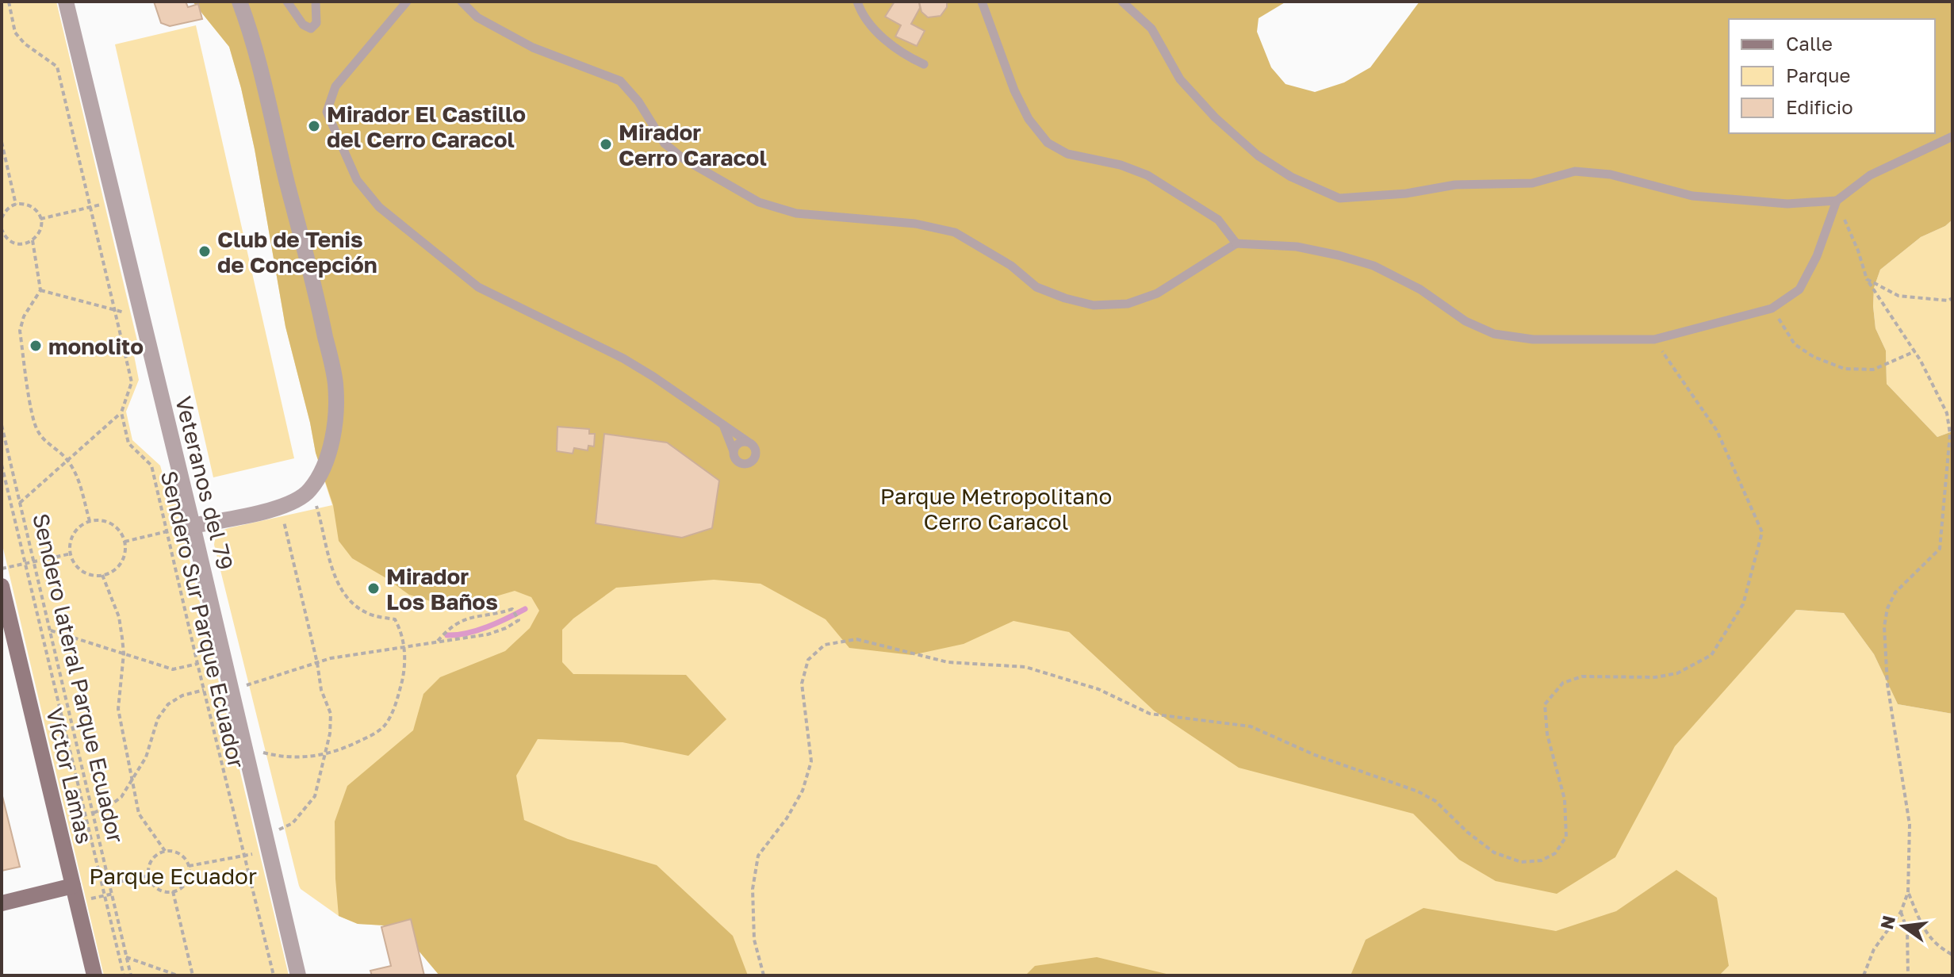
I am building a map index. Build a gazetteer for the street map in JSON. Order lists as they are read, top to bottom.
{
  "streets": {
    "main road": ["Víctor Lamas"],
    "street": ["Veteranos del 79"],
    "path": ["Sendero Sur Parque Ecuador", "Sendero lateral Parque Ecuador"]
  },
  "parks": ["Parque Metropolitano Cerro Caracol", "Parque Ecuador"],
  "places": [
    "Mirador El Castillo del Cerro Caracol",
    "Mirador Cerro Caracol",
    "Club de Tenis de Concepción",
    "monolito",
    "Mirador Los Baños"
  ],
  "legend": ["Calle", "Parque", "Edificio"],
  "north": "left"
}
